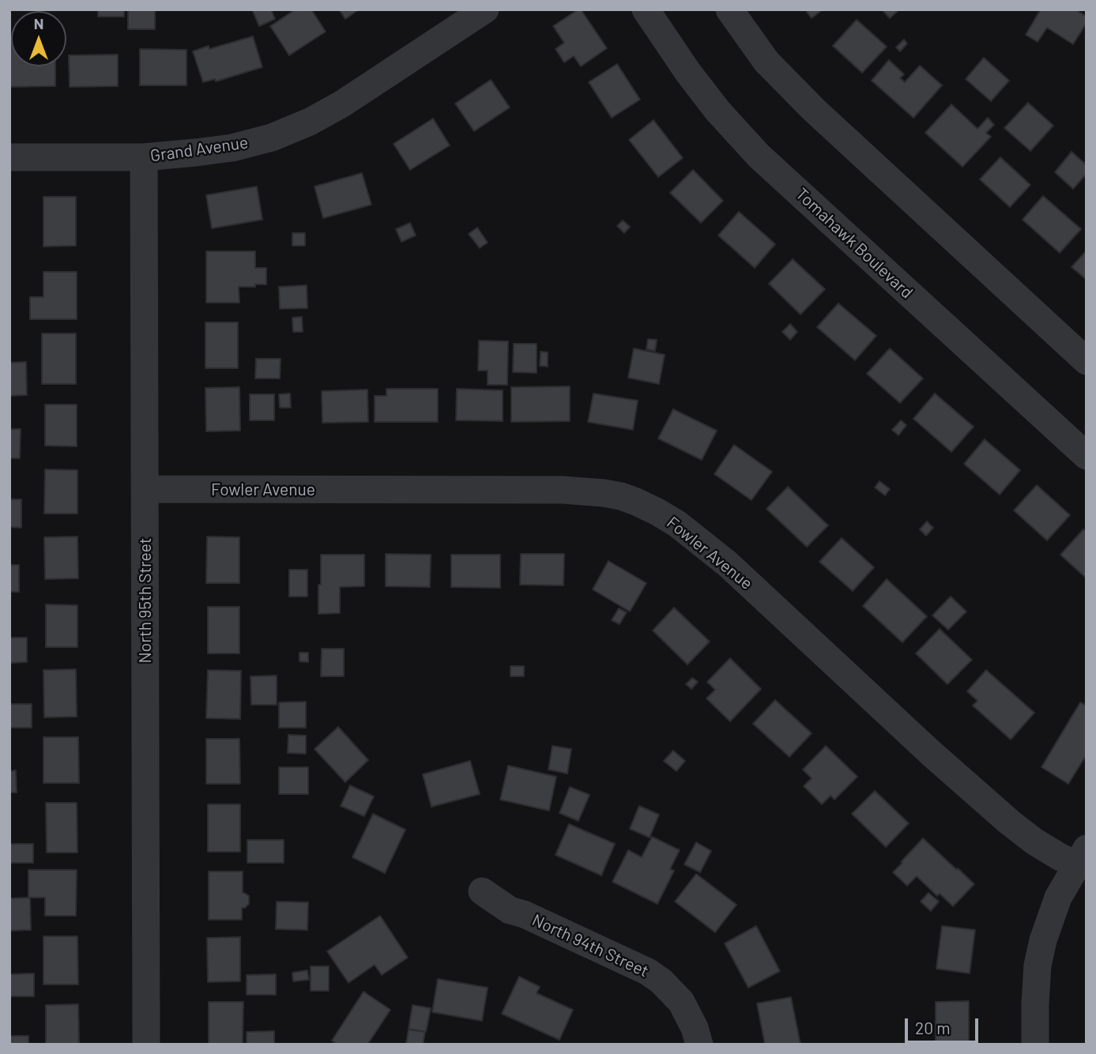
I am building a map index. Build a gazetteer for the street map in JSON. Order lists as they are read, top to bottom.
{
  "streets": {
    "street": [
      "Grand Avenue",
      "Tomahawk Boulevard",
      "Fowler Avenue",
      "North 95th Street",
      "North 94th Street"
    ]
  },
  "crossings": [
    ["Grand Avenue", "North 95th Street"],
    ["Fowler Avenue", "North 95th Street"]
  ],
  "scale_bar": "20 m",
  "north": "top"
}
